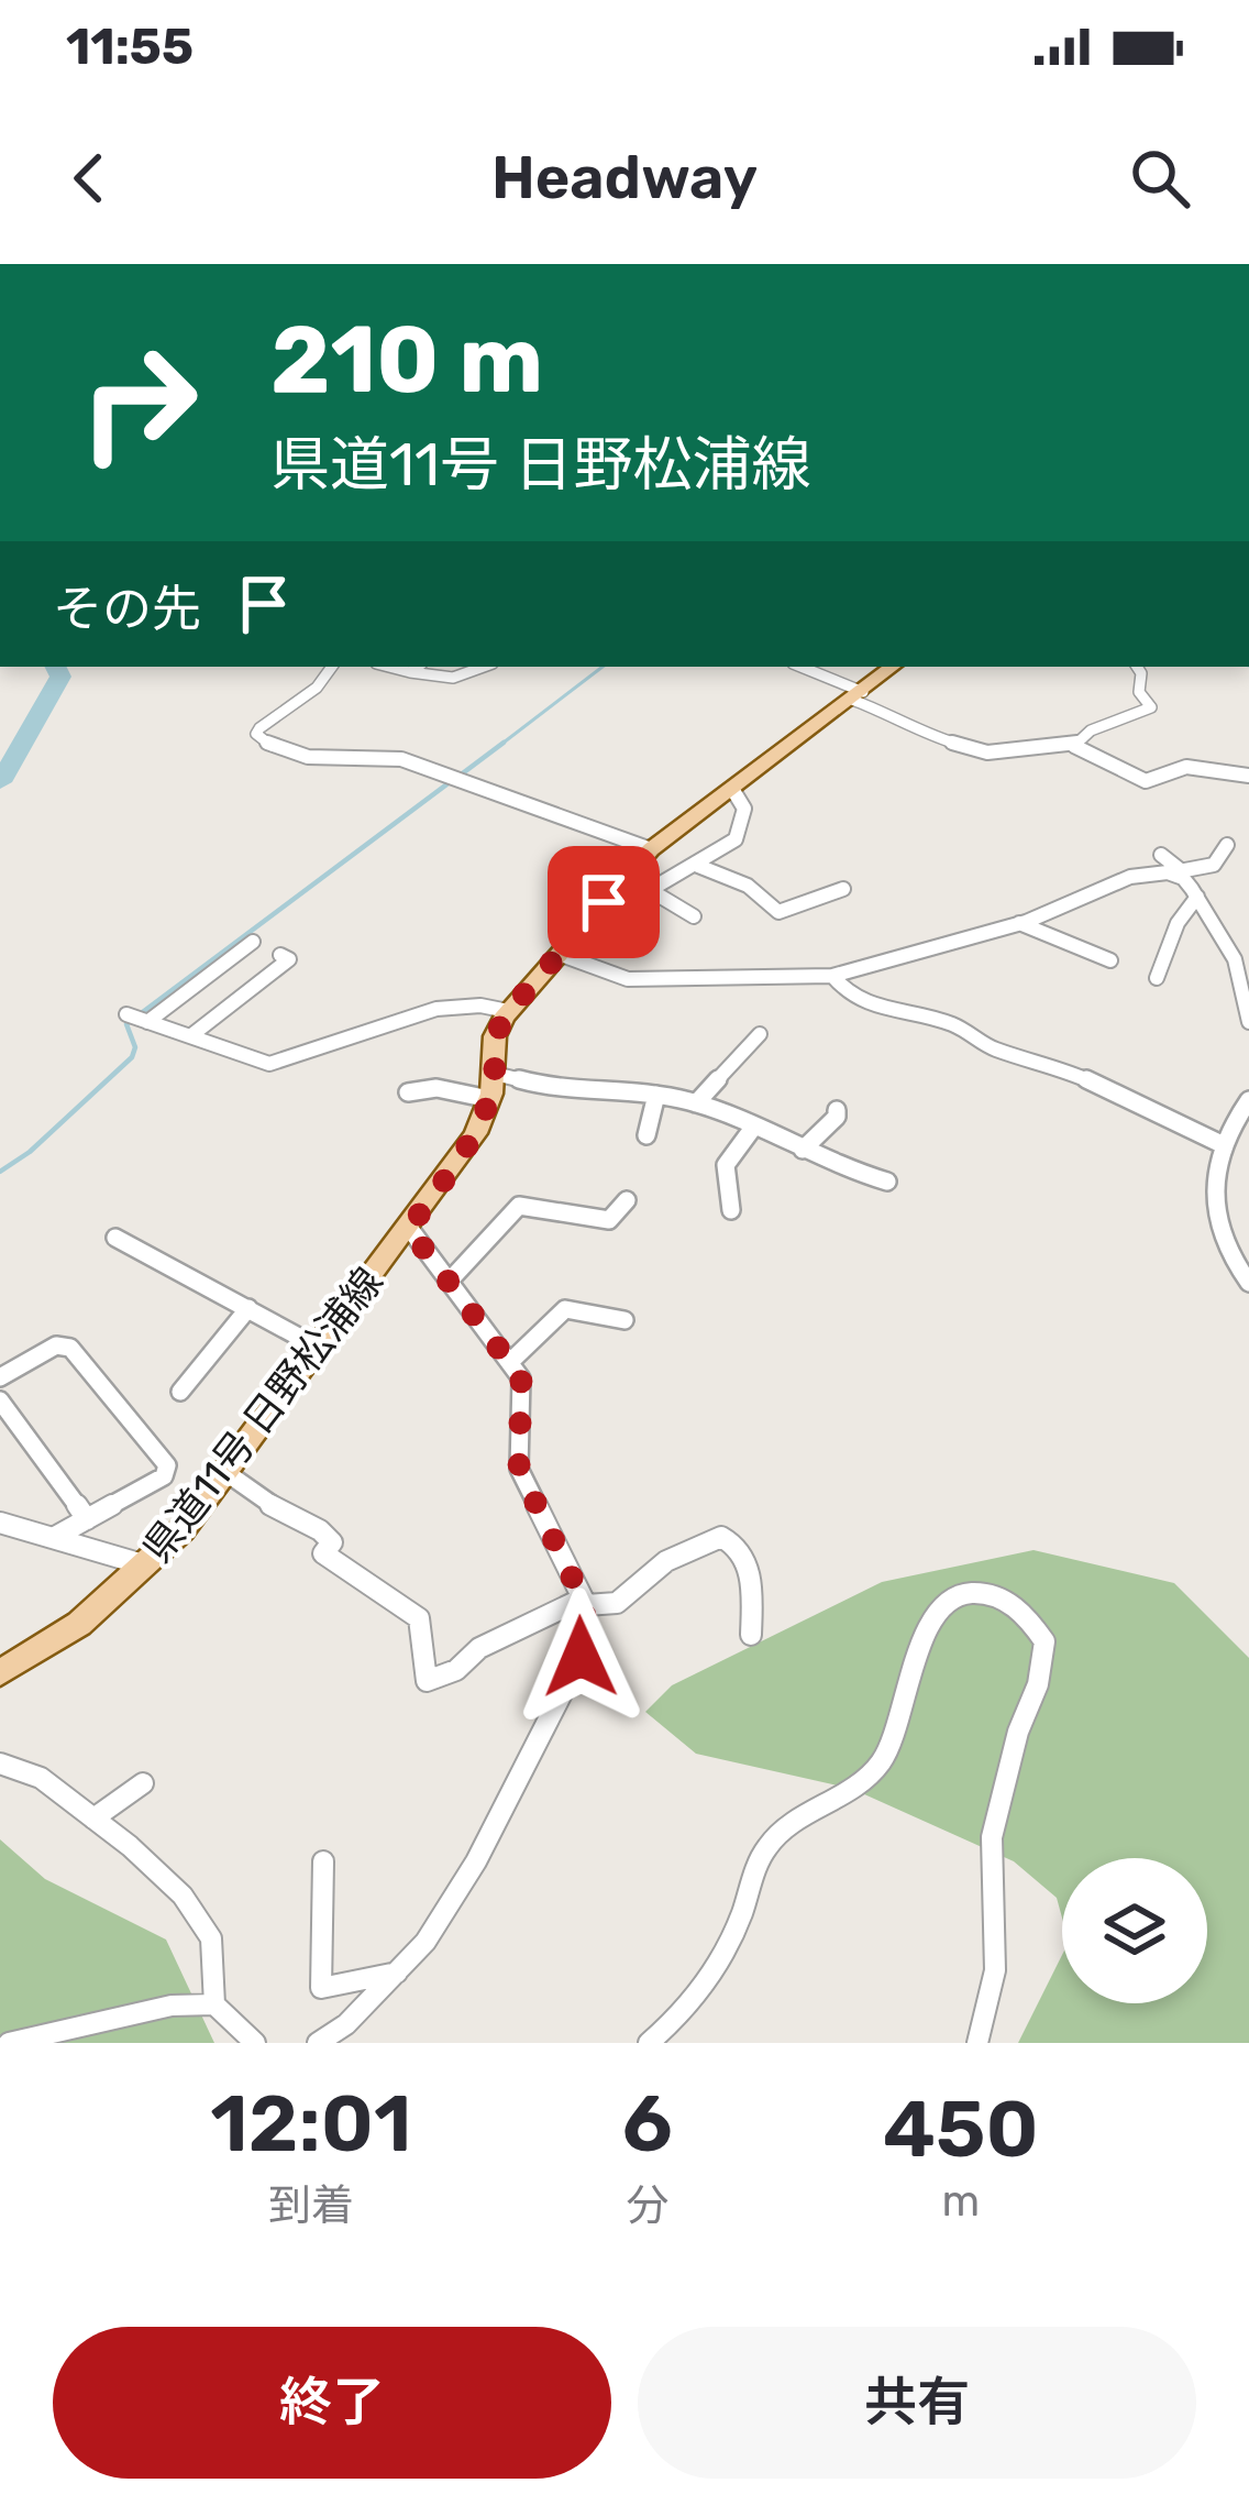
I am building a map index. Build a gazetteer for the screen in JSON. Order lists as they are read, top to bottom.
{
  "streets": {
    "main road": ["県道11号 日野松浦線"]
  },
  "page": {
    "status": "11:55",
    "header": "Headway",
    "turn": ["210 m", "県道11号 日野松浦線"],
    "then": "その先",
    "eta": [
      "12:01",
      "到着",
      "6",
      "分",
      "450",
      "m"
    ],
    "buttons": ["終了", "共有"]
  }
}
